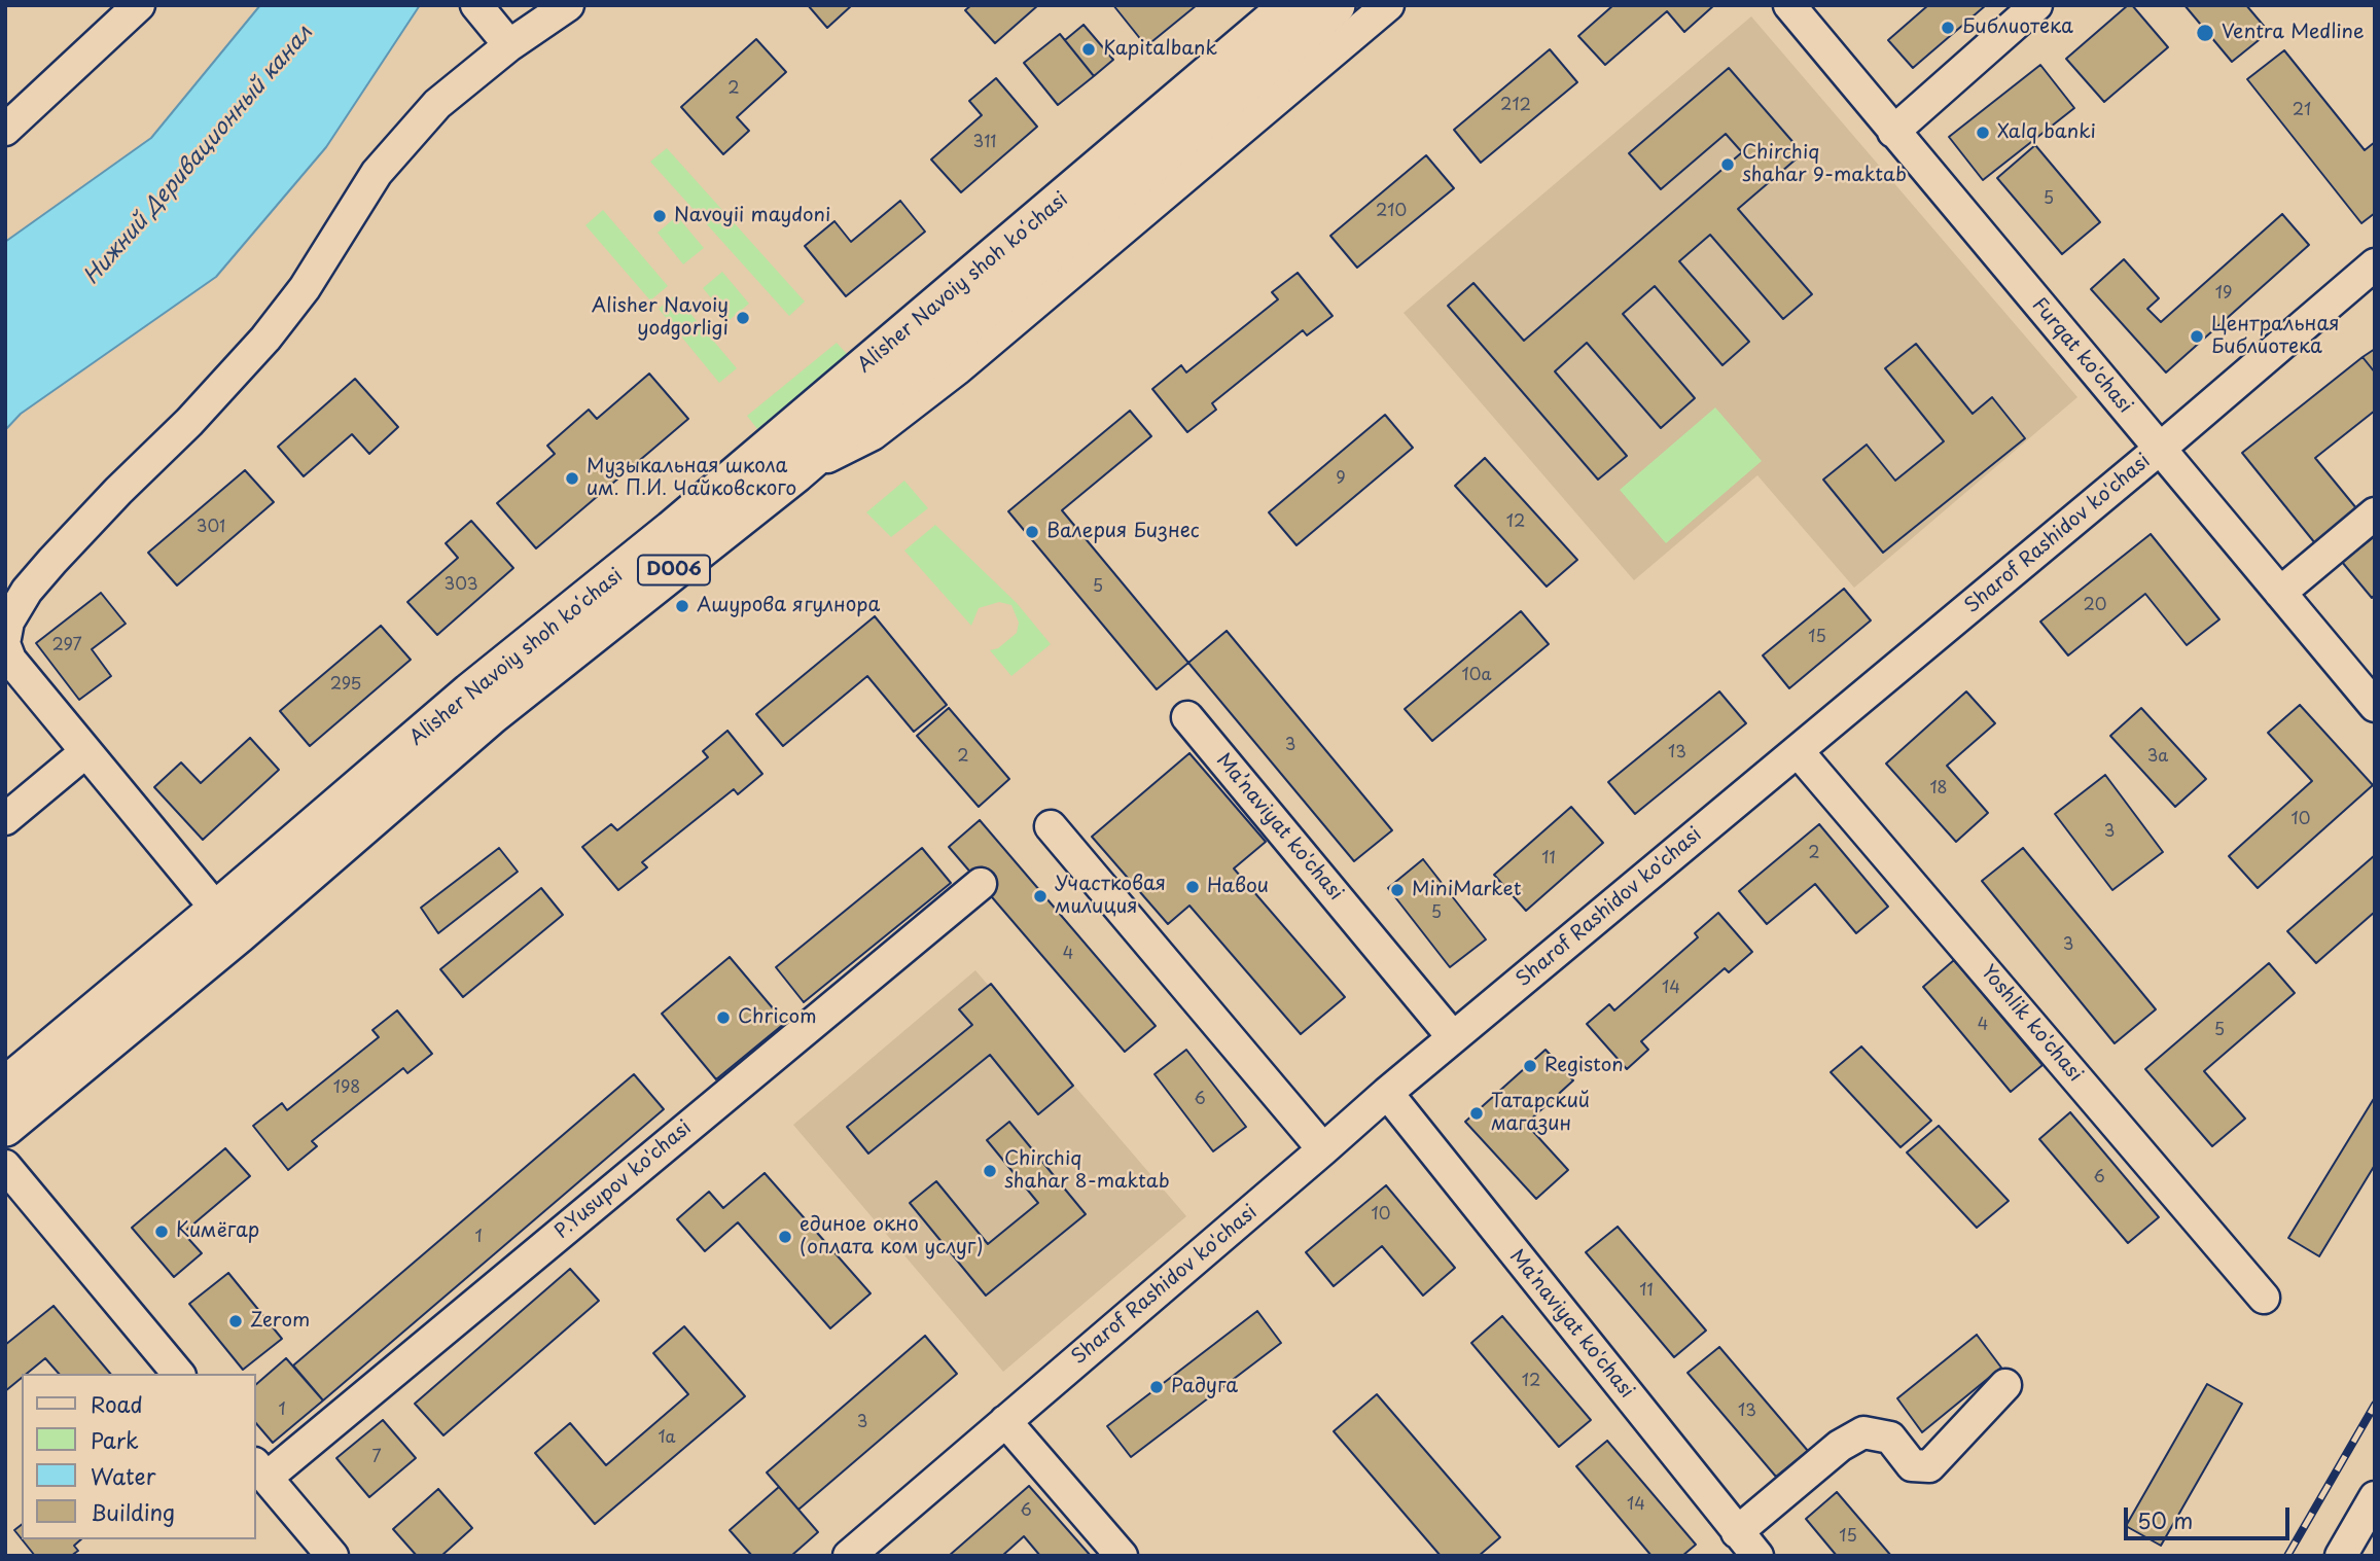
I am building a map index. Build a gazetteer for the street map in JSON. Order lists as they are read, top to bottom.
{
  "streets": {
    "main road": ["Alisher Navoiy shoh koʻchasi", "D006"],
    "street": [
      "Furqat ko'chasi",
      "Sharof Rashidov ko'chasi",
      "Ma’naviyat ko'chasi",
      "Yoshlik ko'chasi",
      "P.Yusupov ko'chasi"
    ]
  },
  "crossings": [
    ["Furqat ko'chasi", "Sharof Rashidov ko'chasi"],
    ["Sharof Rashidov ko'chasi", "Ma’naviyat ko'chasi"],
    ["Sharof Rashidov ko'chasi", "Yoshlik ko'chasi"]
  ],
  "water": ["Нижний Деривационный канал"],
  "places": [
    "Библиотека",
    "Ventra Medline",
    "Kapitalbank",
    "Xalq banki",
    "Chirchiq shahar 9-maktab",
    "Navoyii maydoni",
    "Alisher Navoiy yodgorligi",
    "Центральная Библиотека",
    "Музыкальная школа им. П.И. Чайковского",
    "Валерия Бизнес",
    "Ашурова ягулнора",
    "Навои",
    "MiniMarket",
    "Участковая милиция",
    "Chricom",
    "Registon",
    "Татарский магазин",
    "Chirchiq shahar 8-maktab",
    "Кимёгар",
    "единое окно (оплата ком услуг)",
    "Zerom",
    "Радуга"
  ],
  "house_numbers": [
    "2",
    "212",
    "21",
    "311",
    "5",
    "210",
    "19",
    "9",
    "12",
    "301",
    "303",
    "5",
    "20",
    "15",
    "297",
    "10a",
    "295",
    "3",
    "13",
    "2",
    "3a",
    "18",
    "10",
    "3",
    "2",
    "11",
    "5",
    "3",
    "4",
    "14",
    "4",
    "5",
    "198",
    "6",
    "6",
    "10",
    "1",
    "11",
    "12",
    "1",
    "13",
    "3",
    "1a",
    "7",
    "14",
    "6",
    "15"
  ],
  "legend": [
    "Road",
    "Park",
    "Water",
    "Building"
  ],
  "scale_bar": "50 m"
}
